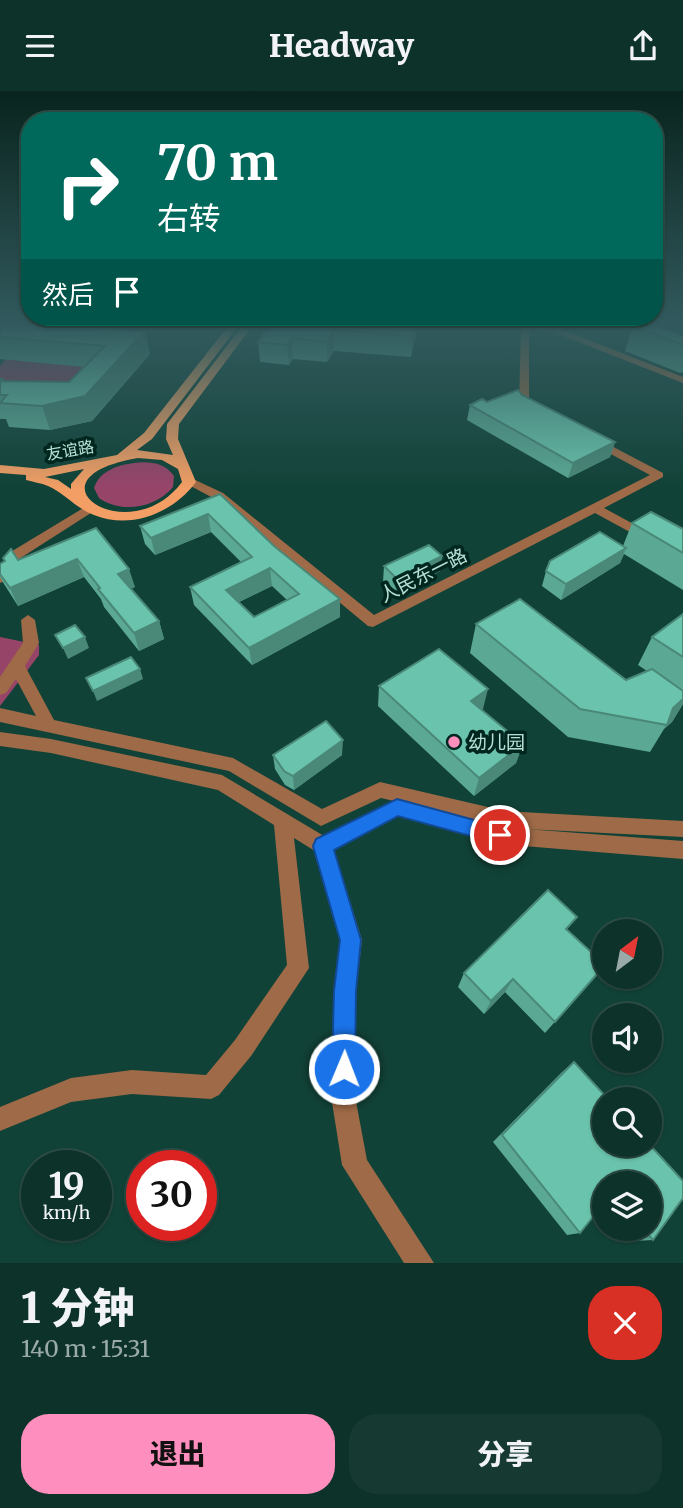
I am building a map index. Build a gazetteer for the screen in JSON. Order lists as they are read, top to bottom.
{
  "streets": {
    "main road": ["友谊路"],
    "street": ["人民东一路"]
  },
  "places": ["幼儿园"],
  "north": "top right",
  "page": {
    "header": "Headway",
    "turn": ["70 m", "右转"],
    "then": "然后",
    "speed": "19 km/h",
    "limit": "30",
    "heading": ["1 分钟", "140 m · 15:31"],
    "buttons": ["退出", "分享"]
  }
}
